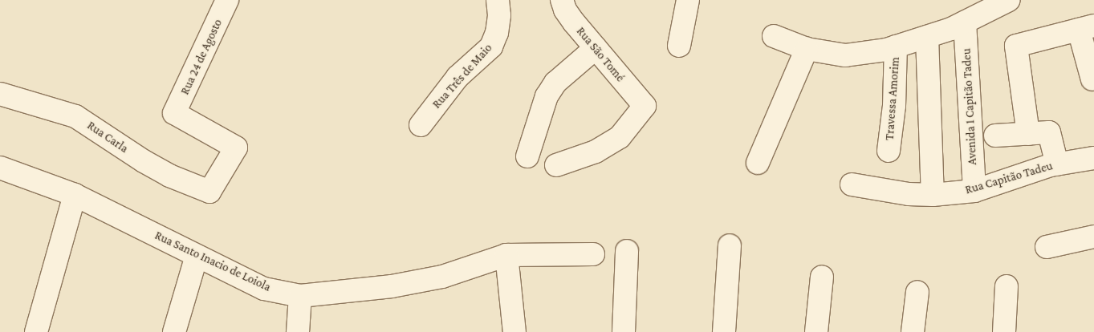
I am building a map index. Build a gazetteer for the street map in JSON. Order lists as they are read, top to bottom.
{
  "streets": {
    "street": [
      "Rua São Tomé",
      "Rua 24 de Agosto",
      "Rua Três de Maio",
      "Travessa Amorim",
      "Avenida 1 Capitão Tadeu",
      "Rua Carla",
      "Rua Capitão Tadeu",
      "Rua Santo Inacio de Loiola"
    ]
  },
  "crossings": [
    ["Rua 24 de Agosto", "Rua Carla"],
    ["Avenida 1 Capitão Tadeu", "Rua Capitão Tadeu"]
  ]
}
